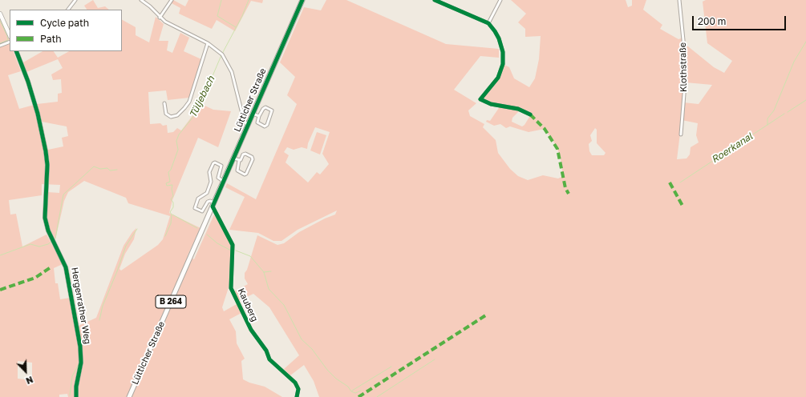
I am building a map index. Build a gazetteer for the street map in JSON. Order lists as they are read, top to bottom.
{
  "streets": {
    "main road": ["Lütticher Straße", "B 264"],
    "street": ["Klothstraße", "Kauberg", "Hergenrather Weg"]
  },
  "crossings": [
    ["Lütticher Straße", "Kauberg"]
  ],
  "water": ["Tüljebach", "Roerkanal"],
  "legend": ["Cycle path", "Path"],
  "scale_bar": "200 m",
  "north": "bottom right"
}
